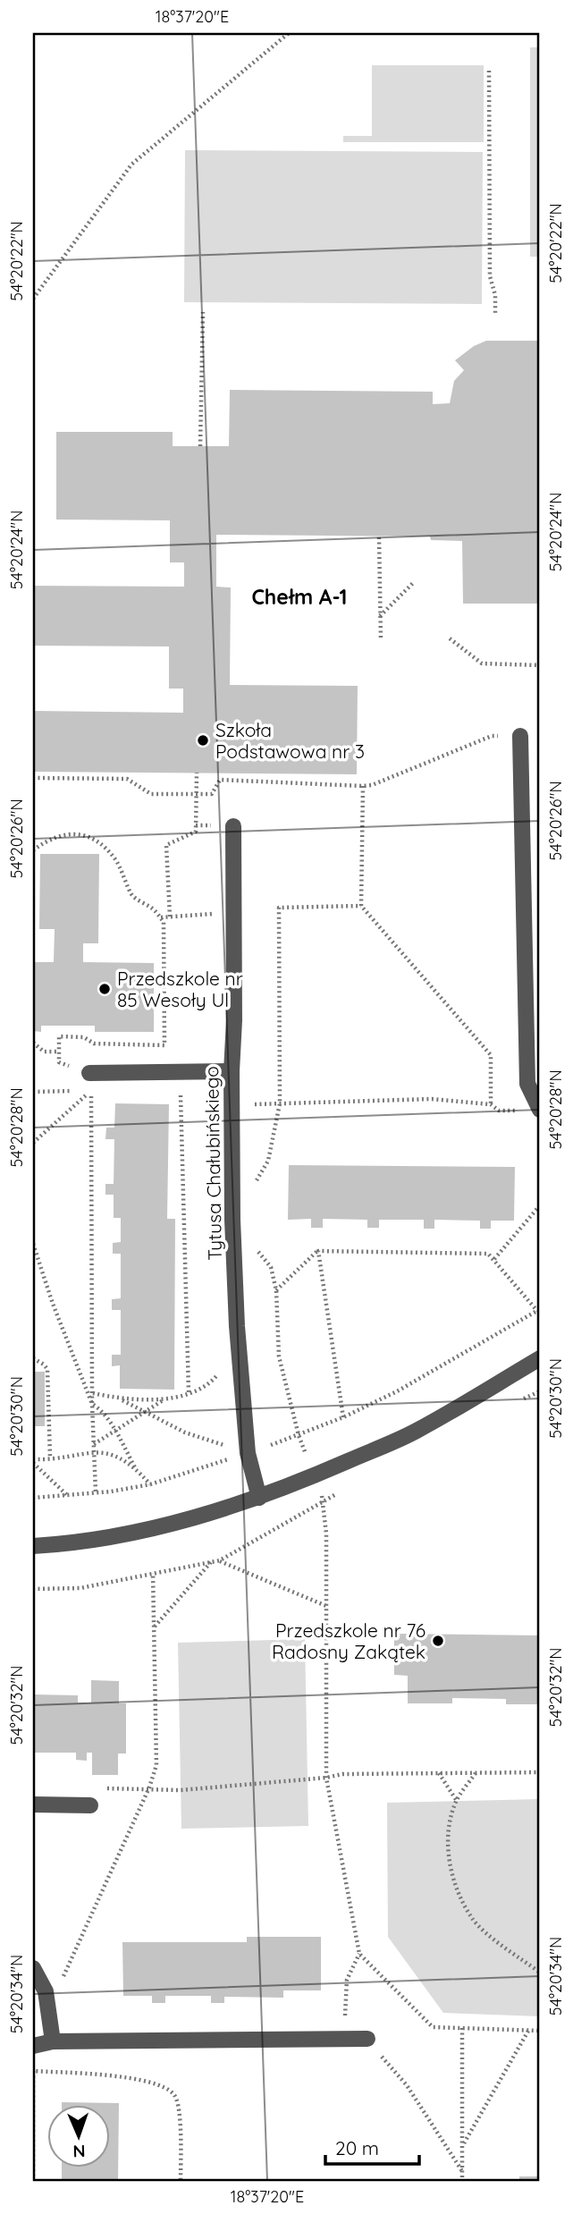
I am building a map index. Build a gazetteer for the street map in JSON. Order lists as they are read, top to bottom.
{
  "streets": {
    "street": ["Tytusa Chałubińskiego"]
  },
  "districts": ["Chełm A-1"],
  "places": ["Szkoła Podstawowa nr 3", "Przedszkole nr 85 Wesoły Ul", "Przedszkole nr 76 Radosny Zakątek"],
  "scale_bar": "20 m",
  "north": "bottom",
  "coordinates": [
    "18°37'20\"E",
    "54°20'22\"N",
    "54°20'24\"N",
    "54°20'26\"N",
    "54°20'28\"N",
    "54°20'30\"N",
    "54°20'32\"N",
    "54°20'34\"N"
  ]
}
